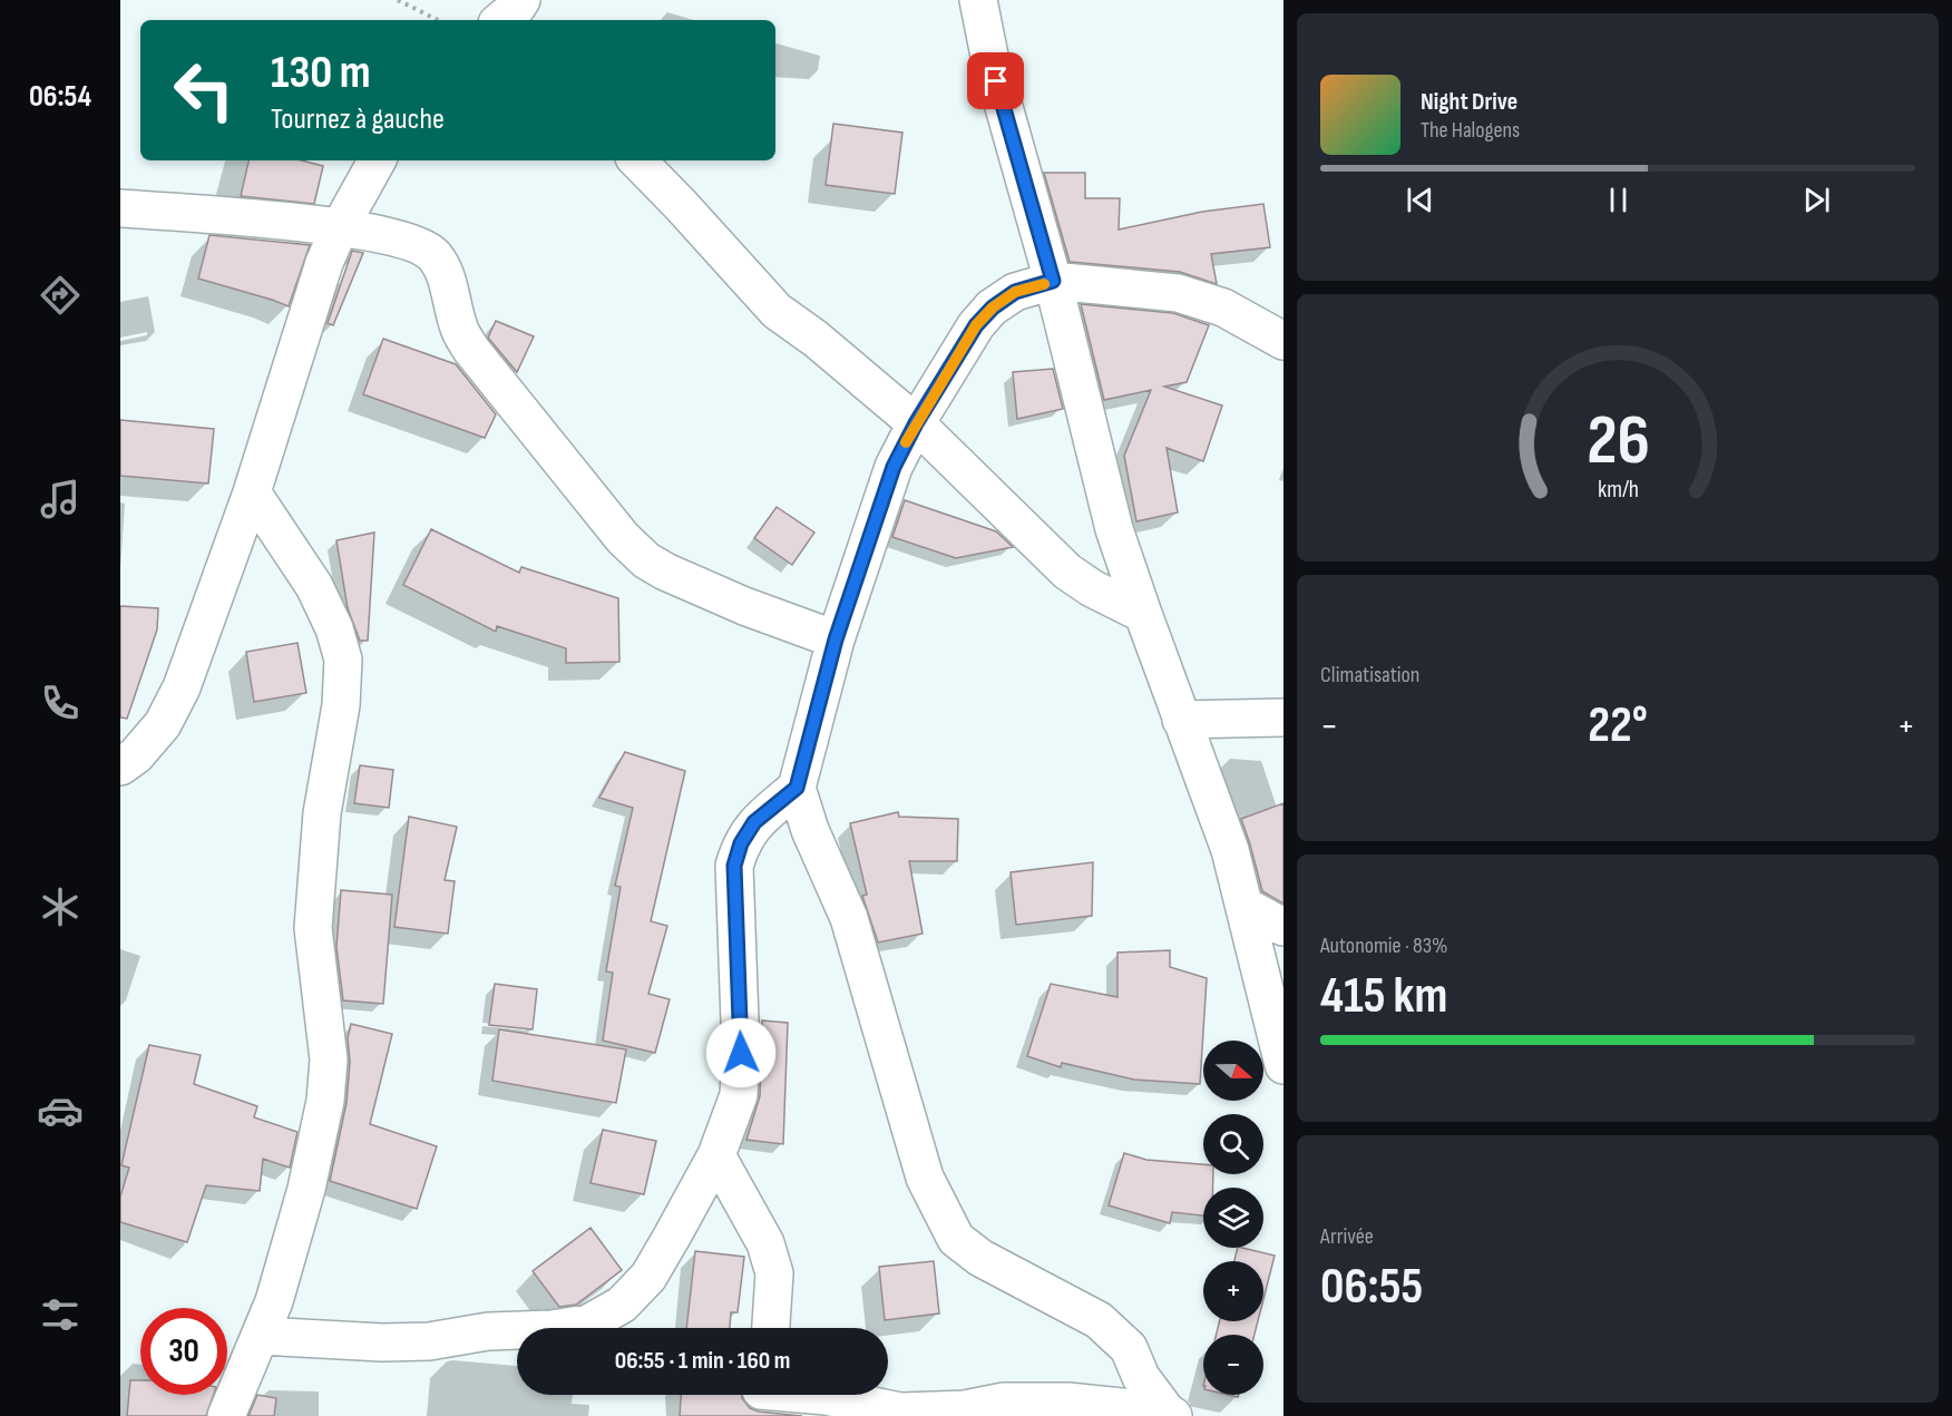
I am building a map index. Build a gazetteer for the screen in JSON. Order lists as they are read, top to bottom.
{
  "north": "right",
  "page": {
    "tabs": "06:54",
    "turn": ["130 m", "Tournez à gauche"],
    "song": ["Night Drive", "The Halogens"],
    "tile": [
      "Climatisation",
      ["Autonomie · 83%", "415 km"],
      ["Arrivée", "06:55"]
    ],
    "heat": ["−", "22°", "+"],
    "map_buttons": ["+", "−"],
    "limit": "30",
    "trip": "06:55 · 1 min · 160 m",
    "gauge": ["26", "km/h"]
  }
}
